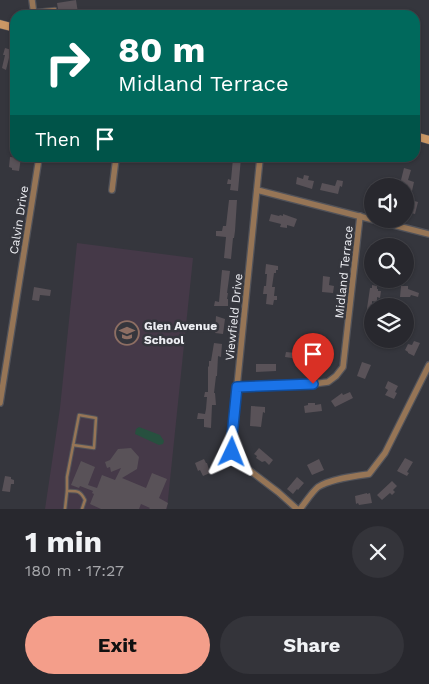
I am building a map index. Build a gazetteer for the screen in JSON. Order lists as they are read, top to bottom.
{
  "streets": {
    "street": ["Calvin Drive", "Midland Terrace", "Viewfield Drive"]
  },
  "crossings": [
    ["Midland Terrace", "Viewfield Drive"]
  ],
  "places": {
    "school or university": ["Glen Avenue School"]
  },
  "page": {
    "turn": ["80 m", "Midland Terrace"],
    "then": "Then",
    "heading": ["1 min", "180 m · 17:27"],
    "buttons": ["Exit", "Share"]
  }
}
